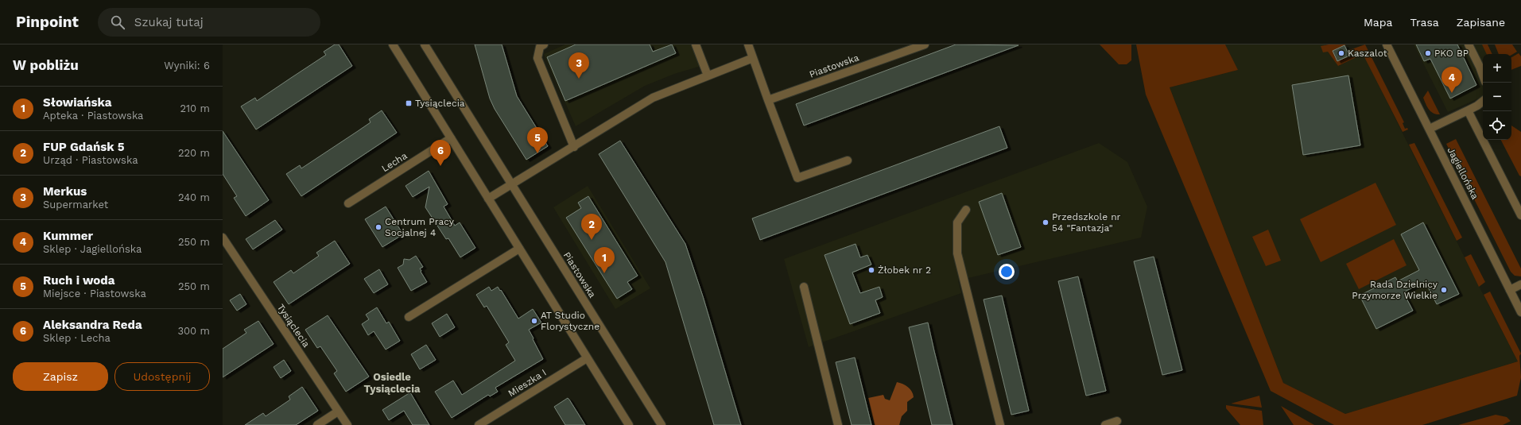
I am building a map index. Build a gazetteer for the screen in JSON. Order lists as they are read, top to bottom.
{
  "streets": {
    "street": [
      "Piastowska",
      "Lecha",
      "Jagiellońska",
      "Tysiąclecia",
      "Mieszka I"
    ]
  },
  "districts": ["Osiedle Tysiąclecia"],
  "places": {
    "other": [
      "Kaszalot",
      "PKO BP",
      "Przedszkole nr 54 \"Fantazja\"",
      "Centrum Pracy Socjalnej 4",
      "Żłobek nr 2",
      "Rada Dzielnicy Przymorze Wielkie",
      "AT Studio Florystyczne"
    ],
    "transit": ["Tysiąclecia"]
  },
  "page": {
    "header": "Pinpoint",
    "search": "Szukaj tutaj",
    "nav": ["Mapa", "Trasa", "Zapisane"],
    "heading": ["W pobliżu", "Wyniki: 6"],
    "pins": [
      "3",
      "4",
      "5",
      "6",
      "2",
      "1"
    ],
    "map_buttons": ["+", "−"],
    "list": [
      {
        "mark": "1",
        "name": "Słowiańska",
        "note": "Apteka · Piastowska",
        "value": "210 m"
      },
      {
        "mark": "2",
        "name": "FUP Gdańsk 5",
        "note": "Urząd · Piastowska",
        "value": "220 m"
      },
      {
        "mark": "3",
        "name": "Merkus",
        "note": "Supermarket",
        "value": "240 m"
      },
      {
        "mark": "4",
        "name": "Kummer",
        "note": "Sklep · Jagiellońska",
        "value": "250 m"
      },
      {
        "mark": "5",
        "name": "Ruch i woda",
        "note": "Miejsce · Piastowska",
        "value": "250 m"
      },
      {
        "mark": "6",
        "name": "Aleksandra Reda",
        "note": "Sklep · Lecha",
        "value": "300 m"
      }
    ],
    "buttons": ["Zapisz", "Udostępnij"]
  }
}
